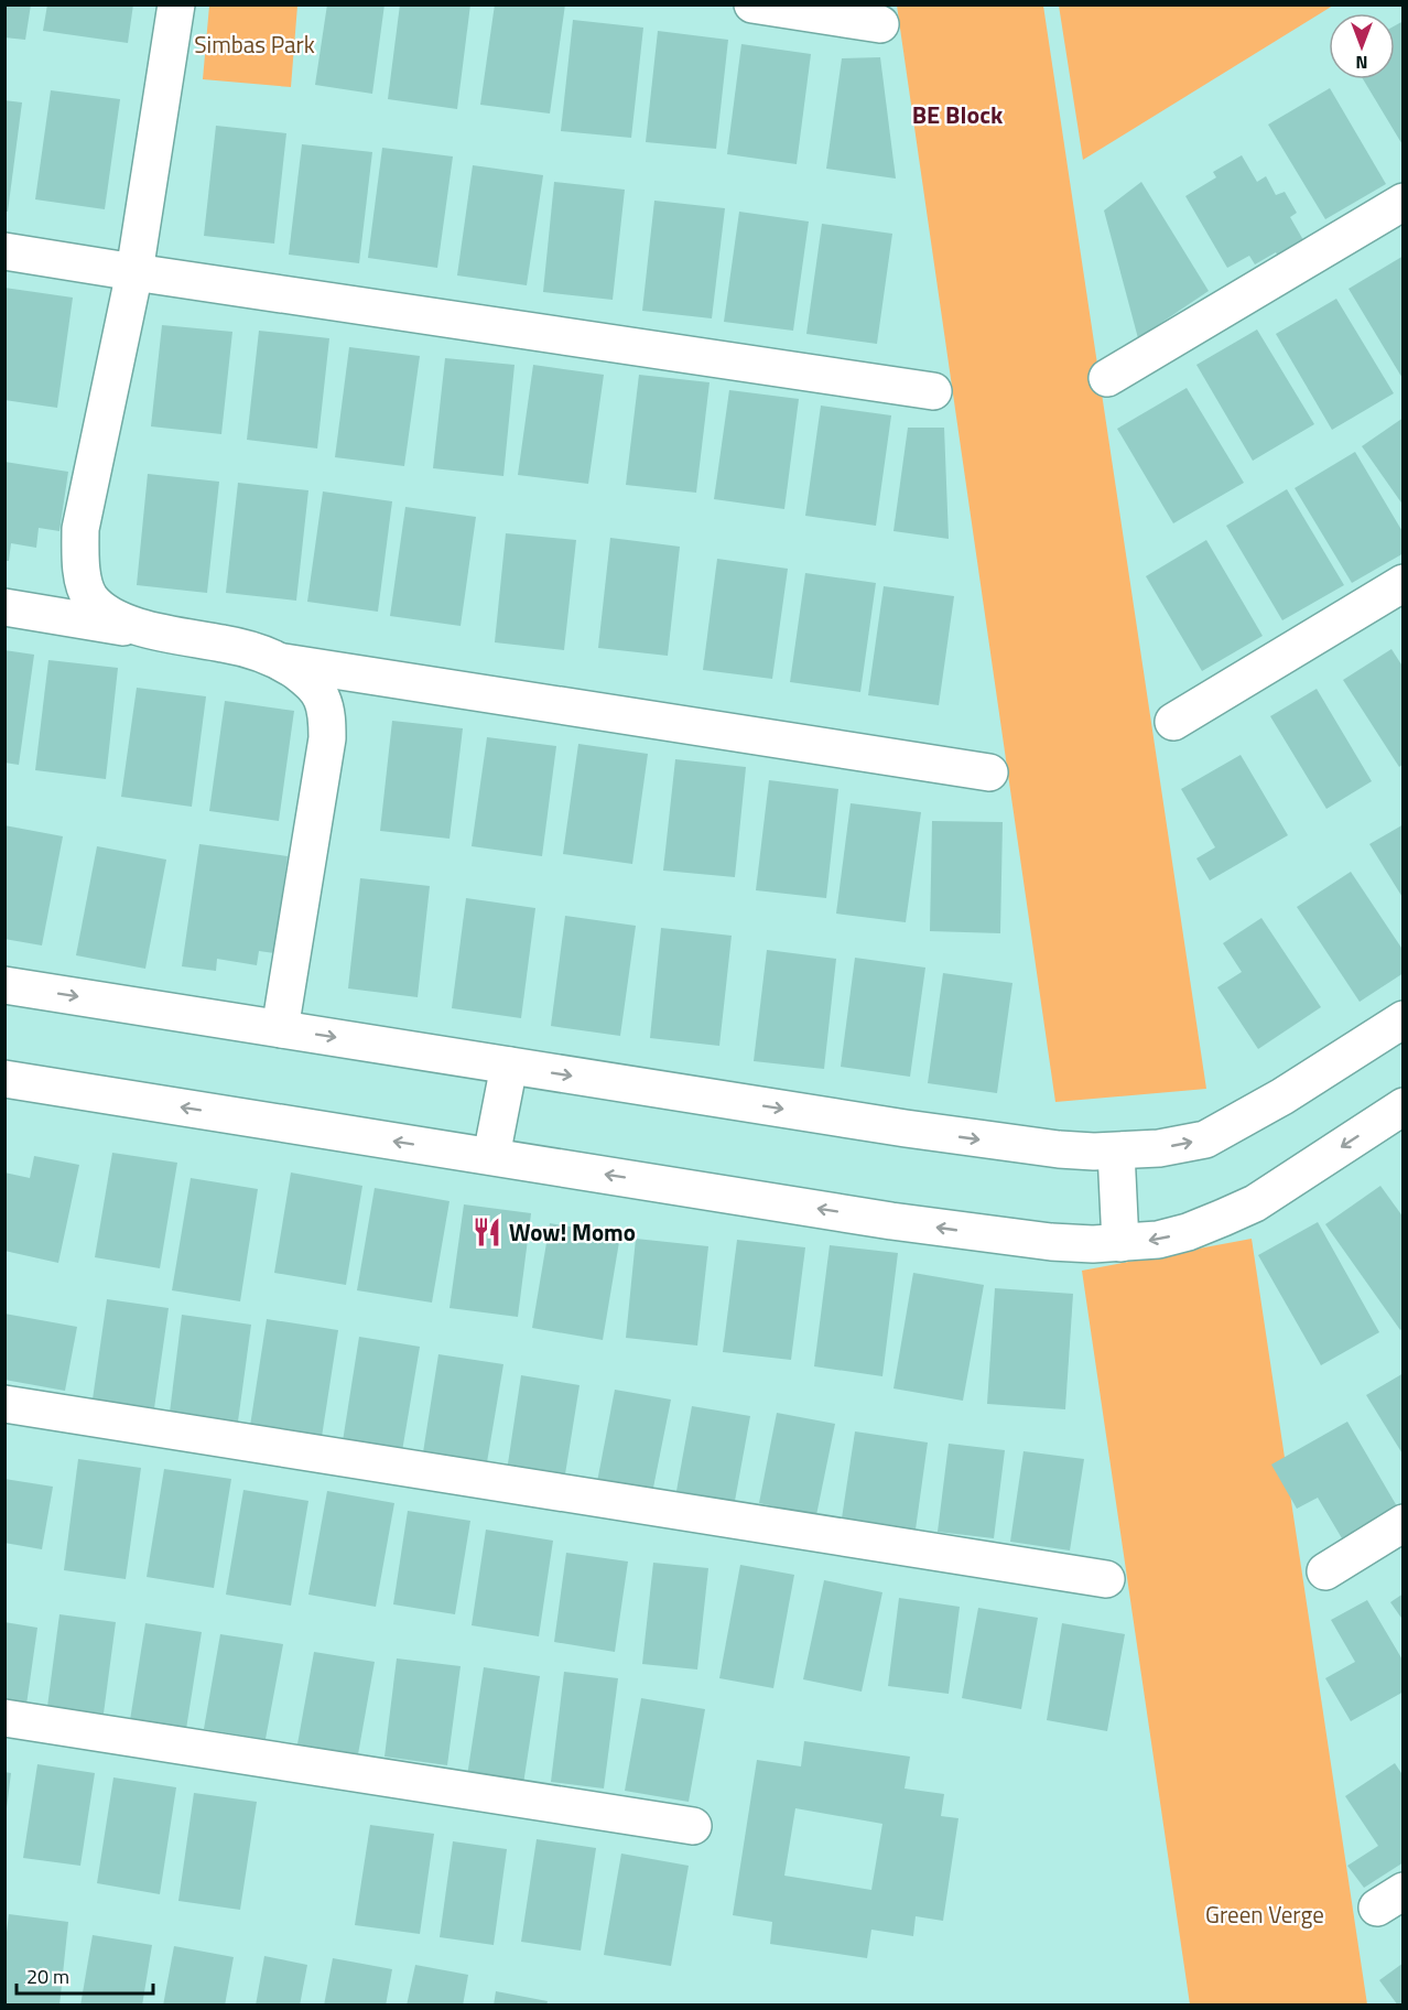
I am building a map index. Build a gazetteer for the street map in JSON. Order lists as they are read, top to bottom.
{
  "districts": ["BE Block"],
  "parks": ["Simbas Park", "Green Verge"],
  "places": {
    "restaurant": ["Wow! Momo"]
  },
  "scale_bar": "20 m",
  "north": "bottom"
}
